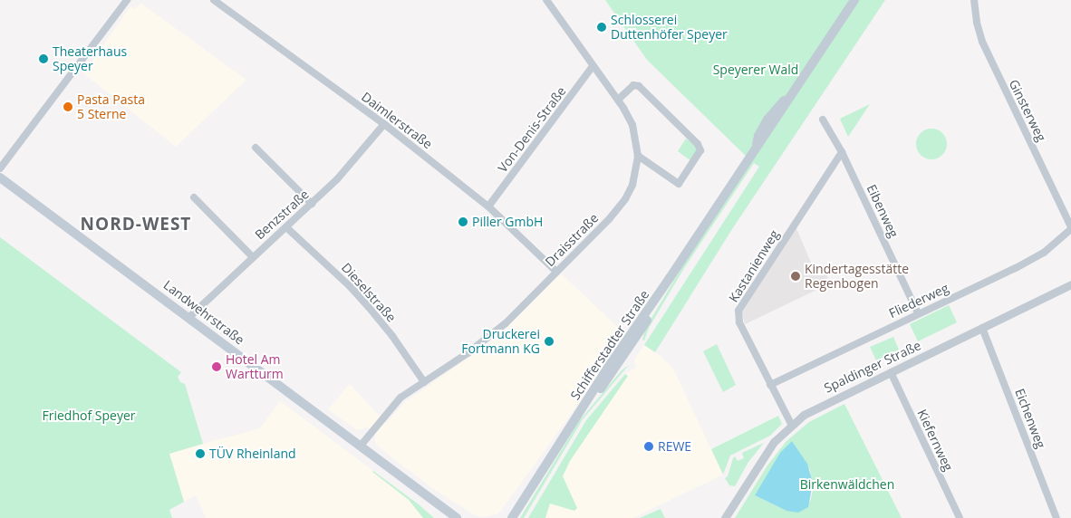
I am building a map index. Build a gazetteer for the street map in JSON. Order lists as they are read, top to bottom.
{
  "streets": {
    "main road": ["Landwehrstraße", "Schifferstadter Straße"],
    "street": [
      "Ginsterweg",
      "Daimlerstraße",
      "Von-Denis-Straße",
      "Eibenweg",
      "Benzstraße",
      "Draisstraße",
      "Kastanienweg",
      "Dieselstraße",
      "Fliederweg",
      "Spaldinger Straße",
      "Eichenweg",
      "Kiefernweg"
    ]
  },
  "crossings": [
    ["Ginsterweg", "Fliederweg"],
    ["Daimlerstraße", "Von-Denis-Straße"],
    ["Daimlerstraße", "Benzstraße"],
    ["Daimlerstraße", "Draisstraße"],
    ["Von-Denis-Straße", "Draisstraße"],
    ["Eibenweg", "Kastanienweg"],
    ["Eibenweg", "Fliederweg"],
    ["Benzstraße", "Dieselstraße"],
    ["Benzstraße", "Landwehrstraße"],
    ["Draisstraße", "Dieselstraße"],
    ["Draisstraße", "Landwehrstraße"],
    ["Kastanienweg", "Fliederweg"],
    ["Kastanienweg", "Spaldinger Straße"],
    ["Spaldinger Straße", "Eichenweg"],
    ["Spaldinger Straße", "Kiefernweg"]
  ],
  "districts": ["NORD-WEST"],
  "parks": ["Speyerer Wald", "Friedhof Speyer", "Birkenwäldchen"],
  "places": [
    "Schlosserei Duttenhöfer Speyer",
    "Theaterhaus Speyer",
    "Pasta Pasta 5 Sterne",
    "Piller GmbH",
    "Kindertagesstätte Regenbogen",
    "Druckerei Fortmann KG",
    "Hotel Am Wartturm",
    "REWE",
    "TÜV Rheinland"
  ]
}
